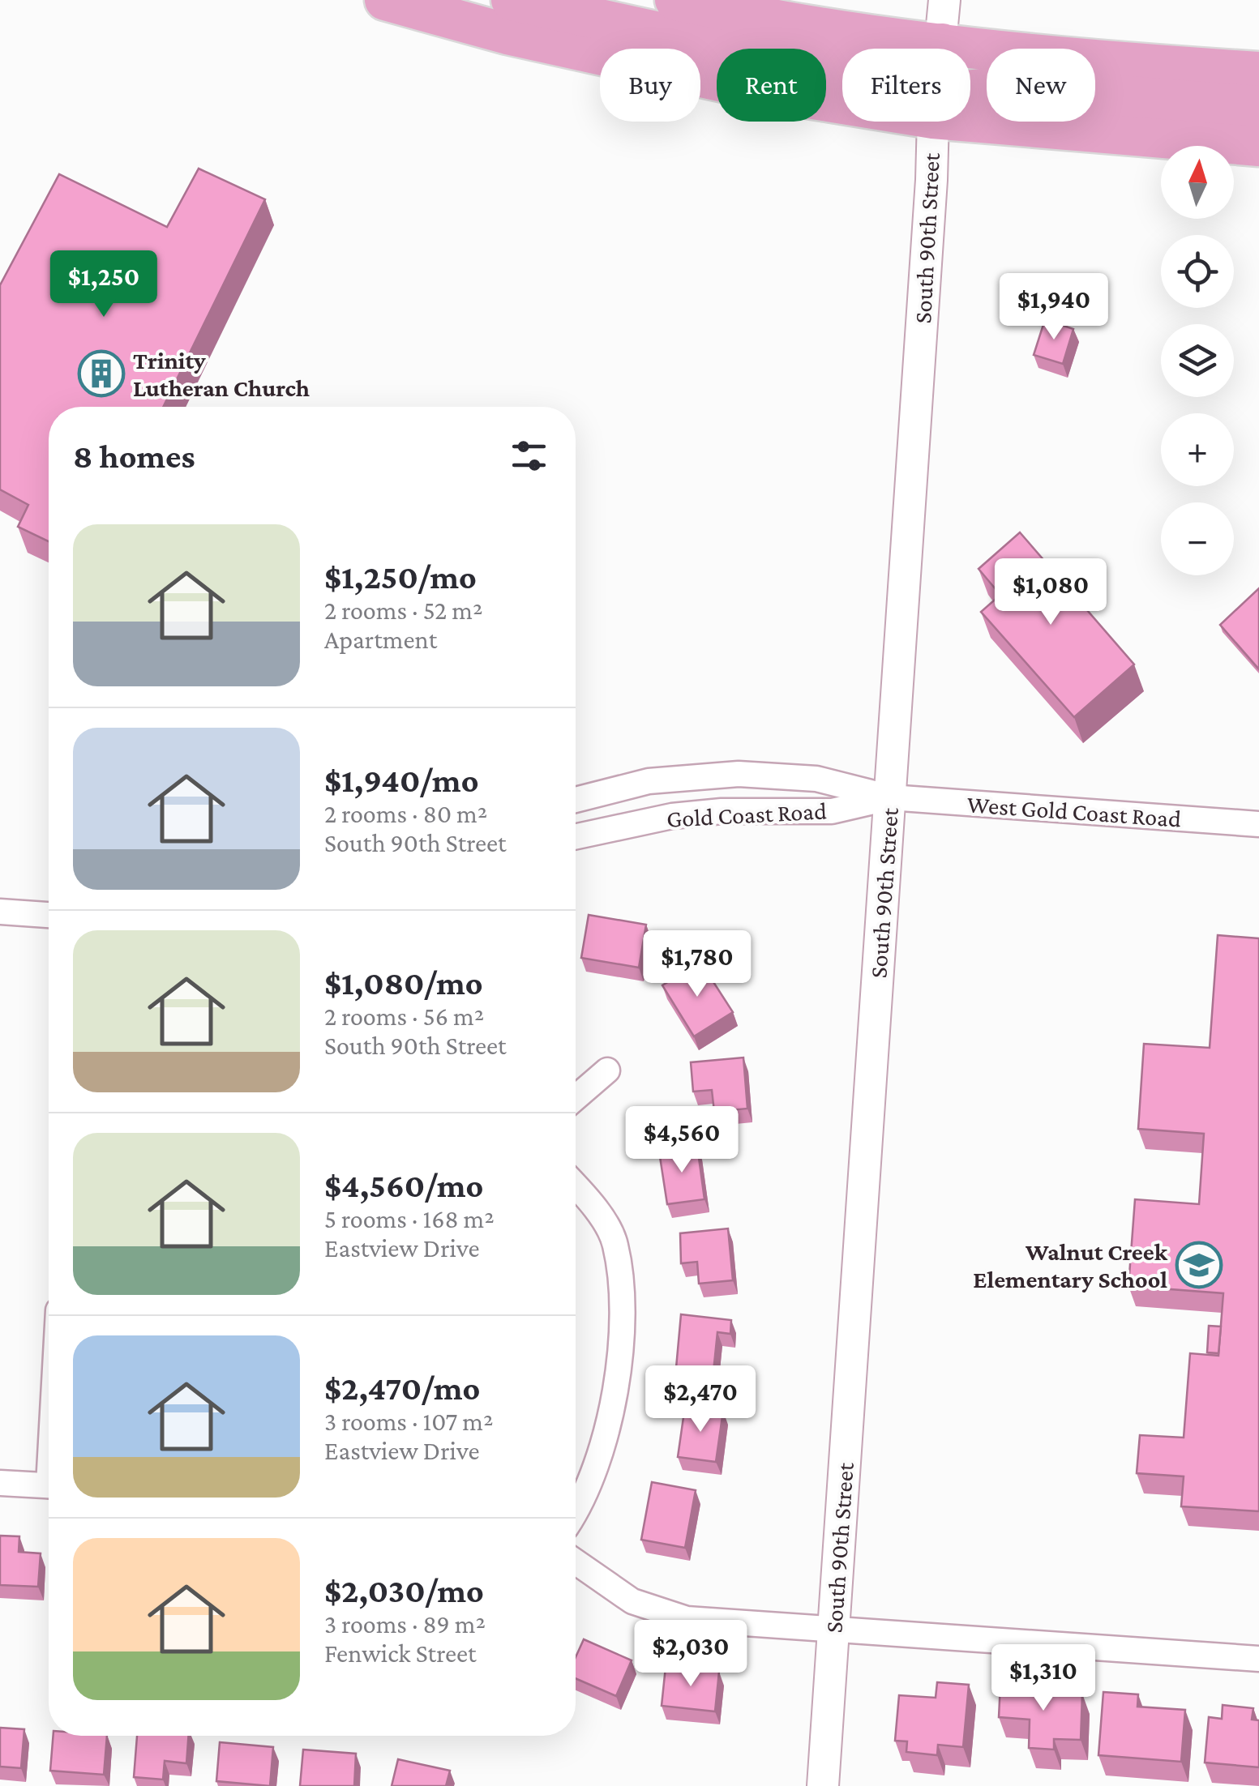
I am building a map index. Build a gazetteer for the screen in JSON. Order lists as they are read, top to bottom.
{
  "streets": {
    "street": ["South 90th Street", "West Gold Coast Road", "Gold Coast Road"]
  },
  "crossings": [
    ["South 90th Street", "West Gold Coast Road"],
    ["South 90th Street", "Gold Coast Road"],
    ["West Gold Coast Road", "Gold Coast Road"]
  ],
  "places": {
    "building": ["Trinity Lutheran Church"],
    "school or university": ["Walnut Creek Elementary School"]
  },
  "north": "top",
  "page": {
    "chip": [
      "Buy",
      "Rent",
      "Filters",
      "New"
    ],
    "map_buttons": ["+", "−"],
    "price": [
      "$1,250",
      "$1,940",
      "$1,080",
      "$1,780",
      "$4,560",
      "$2,470",
      "$2,030",
      "$1,310"
    ],
    "heading": "8 homes",
    "list": [
      {
        "name": "$1,250/mo",
        "note": "2 rooms · 52 m² · Apartment"
      },
      {
        "name": "$1,940/mo",
        "note": "2 rooms · 80 m² · South 90th Street"
      },
      {
        "name": "$1,080/mo",
        "note": "2 rooms · 56 m² · South 90th Street"
      },
      {
        "name": "$4,560/mo",
        "note": "5 rooms · 168 m² · Eastview Drive"
      },
      {
        "name": "$2,470/mo",
        "note": "3 rooms · 107 m² · Eastview Drive"
      },
      {
        "name": "$2,030/mo",
        "note": "3 rooms · 89 m² · Fenwick Street"
      }
    ]
  }
}
